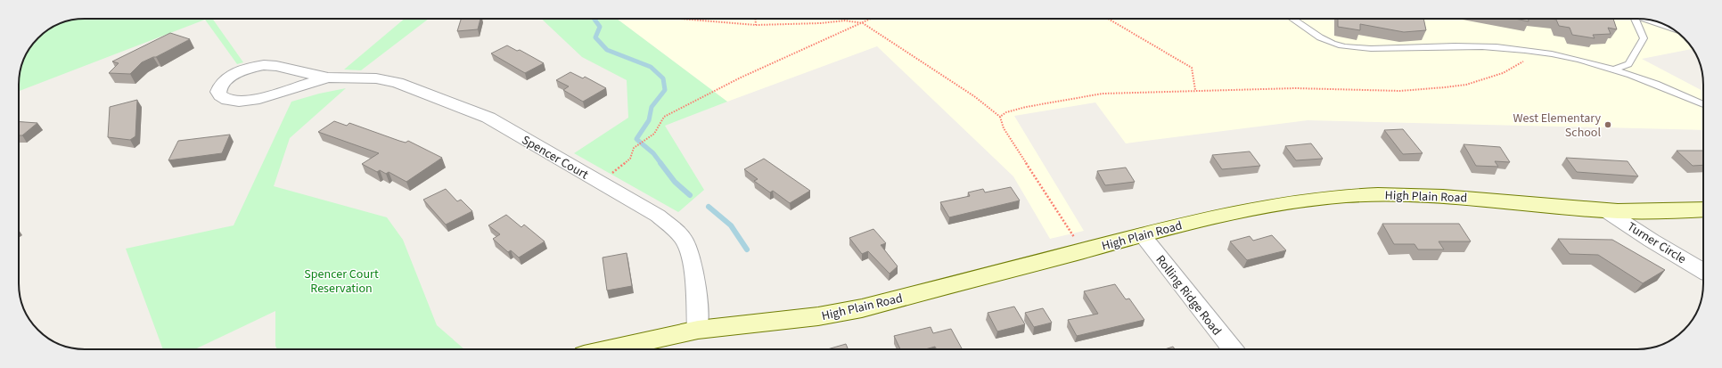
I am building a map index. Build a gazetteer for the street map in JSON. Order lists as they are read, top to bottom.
{
  "streets": {
    "street": [
      "Spencer Court",
      "High Plain Road",
      "Turner Circle",
      "Rolling Ridge Road"
    ]
  },
  "crossings": [
    ["Spencer Court", "High Plain Road"],
    ["High Plain Road", "Turner Circle"],
    ["High Plain Road", "Rolling Ridge Road"]
  ],
  "parks": ["Spencer Court Reservation"],
  "places": ["West Elementary School"]
}
